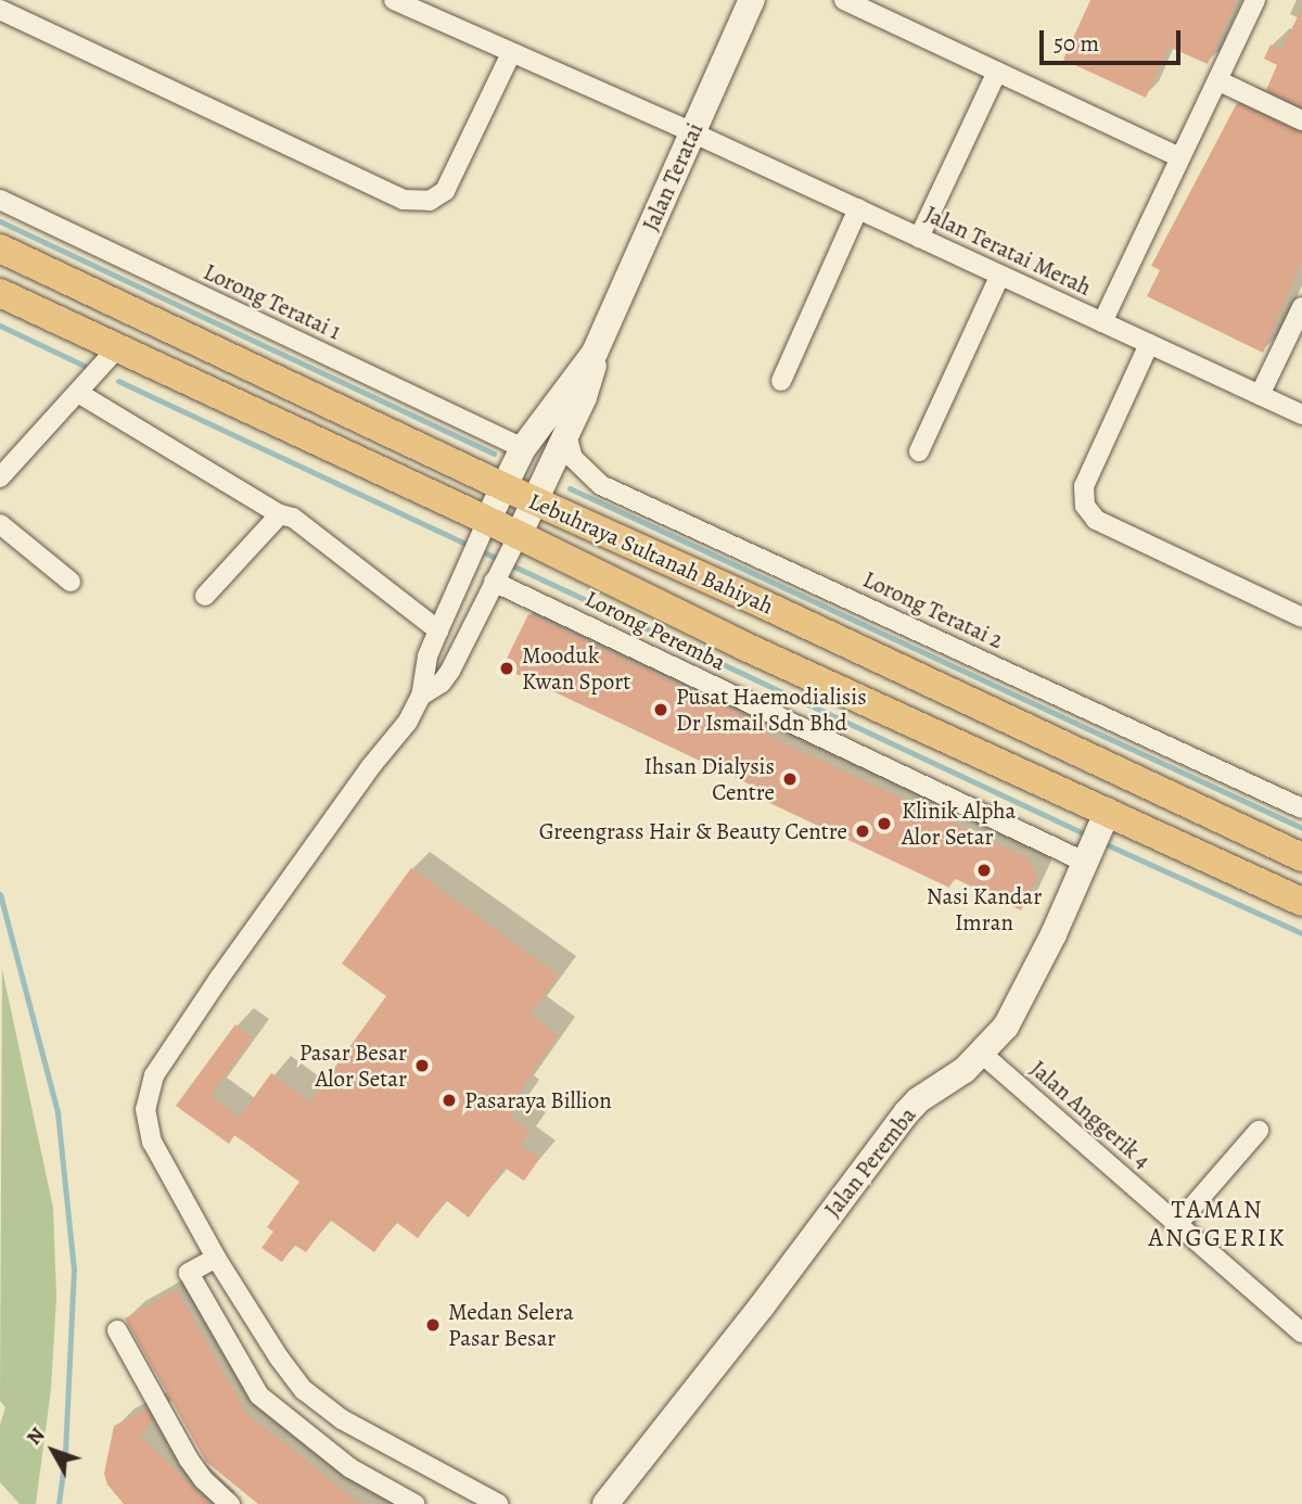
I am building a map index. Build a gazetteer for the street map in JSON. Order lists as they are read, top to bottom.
{
  "streets": {
    "main road": ["Lebuhraya Sultanah Bahiyah"],
    "street": [
      "Jalan Teratai",
      "Jalan Teratai Merah",
      "Lorong Teratai 1",
      "Lorong Teratai 2",
      "Lorong Peremba",
      "Jalan Anggerik 4",
      "Jalan Peremba"
    ]
  },
  "crossings": [
    ["Jalan Teratai", "Jalan Teratai Merah"],
    ["Jalan Teratai", "Lorong Teratai 1"],
    ["Jalan Teratai", "Lebuhraya Sultanah Bahiyah"],
    ["Jalan Teratai", "Lorong Teratai 2"],
    ["Lebuhraya Sultanah Bahiyah", "Lorong Peremba"],
    ["Lebuhraya Sultanah Bahiyah", "Jalan Peremba"],
    ["Lorong Peremba", "Jalan Peremba"],
    ["Jalan Anggerik 4", "Jalan Peremba"]
  ],
  "districts": ["TAMAN ANGGERIK"],
  "places": [
    "Mooduk Kwan Sport",
    "Pusat Haemodialisis Dr Ismail Sdn Bhd",
    "Ihsan Dialysis Centre",
    "Klinik Alpha Alor Setar",
    "Greengrass Hair & Beauty Centre",
    "Nasi Kandar Imran",
    "Pasar Besar Alor Setar",
    "Pasaraya Billion",
    "Medan Selera Pasar Besar"
  ],
  "scale_bar": "50 m",
  "north": "top left"
}
